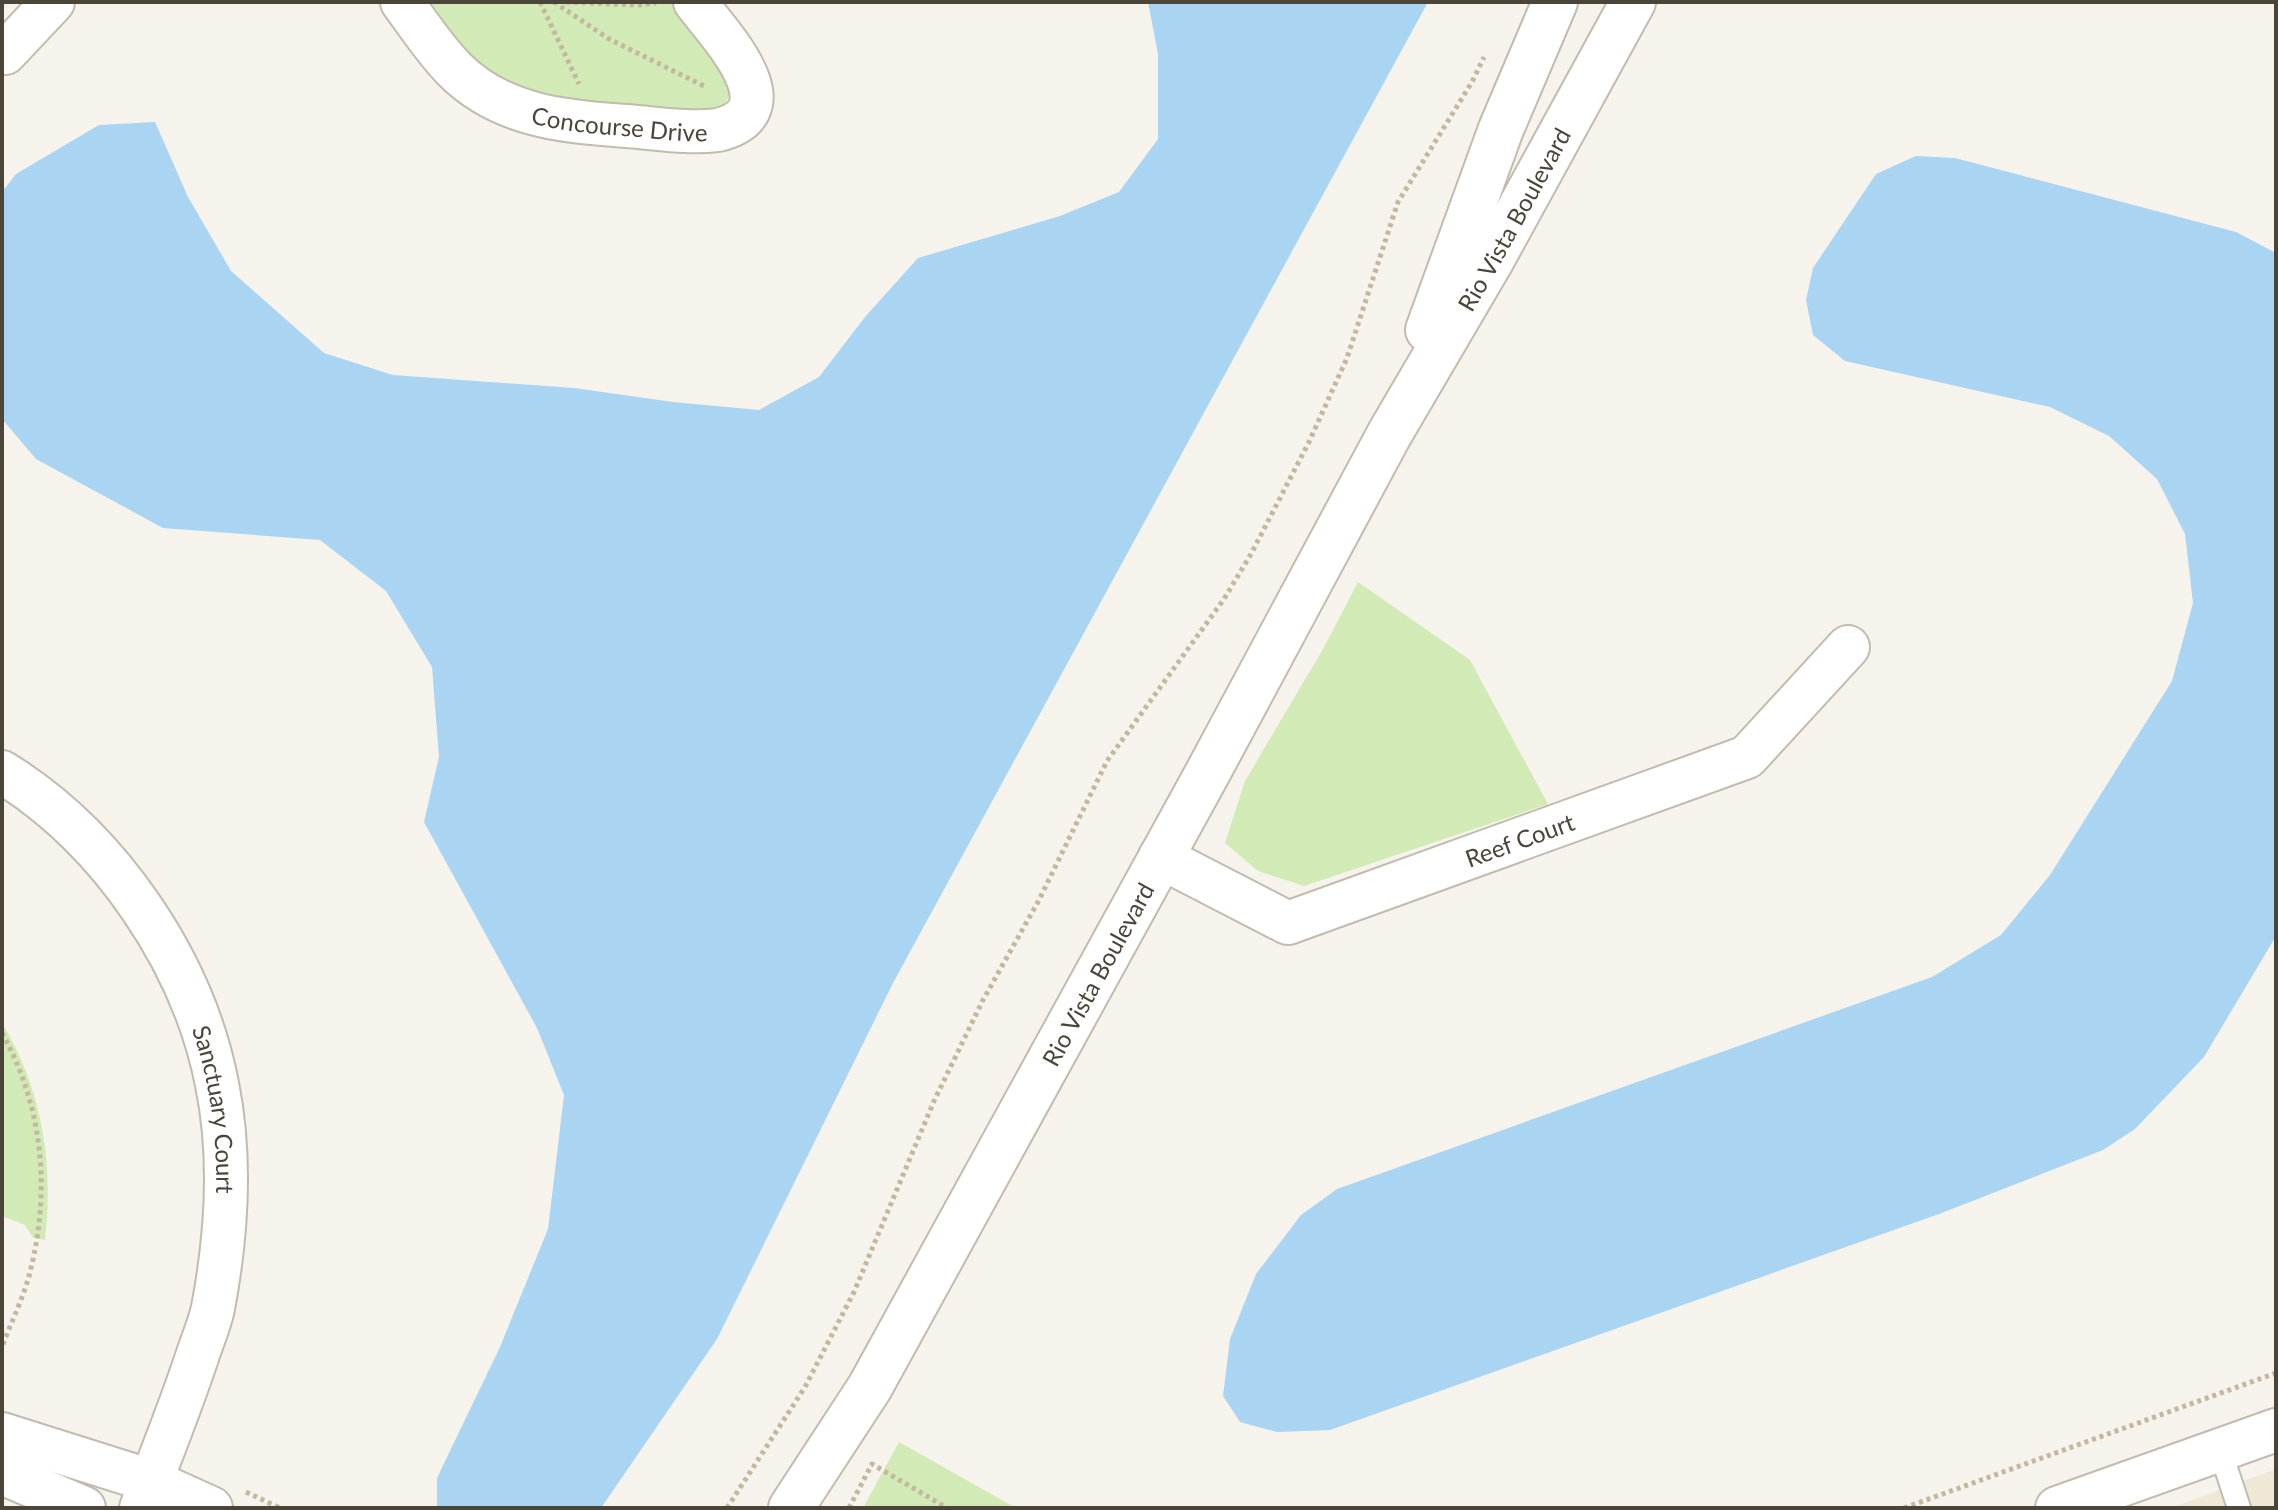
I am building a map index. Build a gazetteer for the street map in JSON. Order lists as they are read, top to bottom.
{
  "streets": {
    "street": [
      "Concourse Drive",
      "Rio Vista Boulevard",
      "Reef Court",
      "Sanctuary Court"
    ]
  },
  "crossings": [
    ["Rio Vista Boulevard", "Reef Court"]
  ]
}
